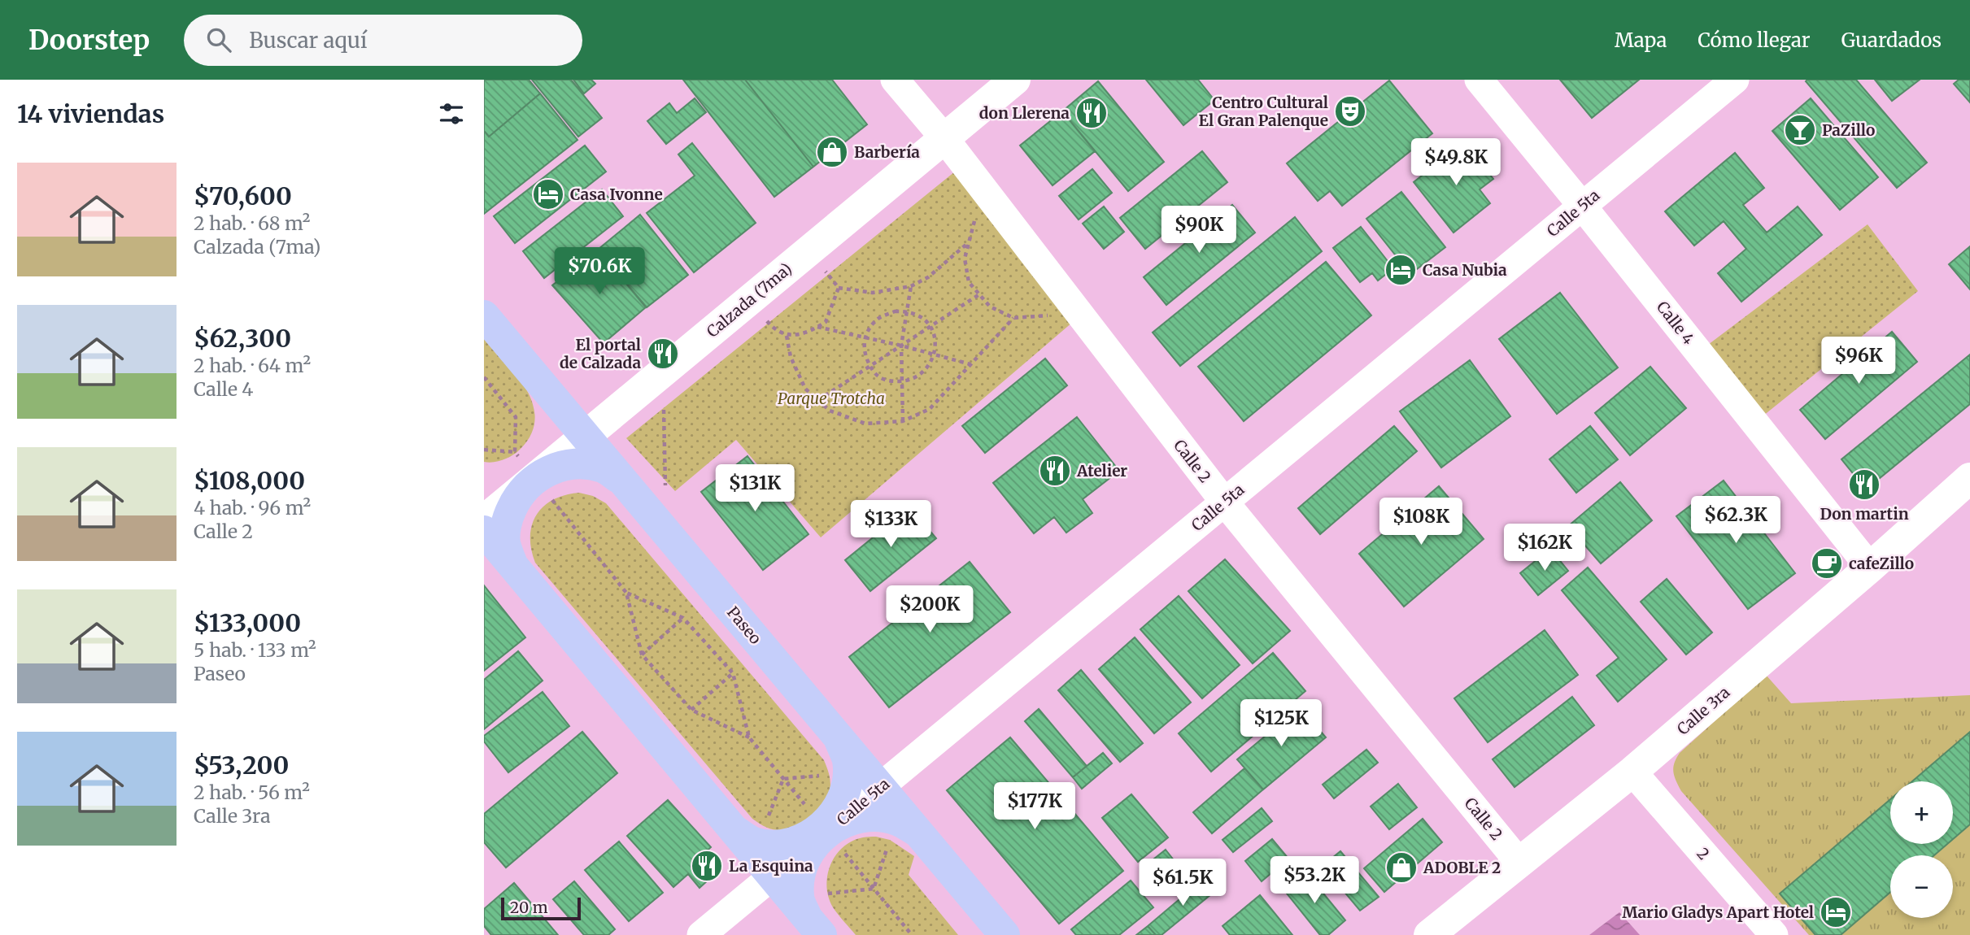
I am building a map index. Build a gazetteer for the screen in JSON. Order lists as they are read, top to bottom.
{
  "streets": {
    "main road": ["Calzada (7ma)", "Paseo", "Calle 3ra"],
    "street": [
      "Calle 5ta",
      "Calle 4",
      "Calle 2",
      "2"
    ]
  },
  "crossings": [
    ["Calle 5ta", "Calle 4"],
    ["Calle 5ta", "Calle 2"],
    ["Calle 5ta", "Paseo"],
    ["Calzada (7ma)", "Calle 2"],
    ["Calzada (7ma)", "Paseo"],
    ["Calle 4", "Calle 3ra"],
    ["Calle 2", "Calle 3ra"],
    ["Calle 3ra", "2"]
  ],
  "parks": ["Parque Trotcha"],
  "places": {
    "theatre": ["Centro Cultural El Gran Palenque"],
    "restaurant": [
      "don Llerena",
      "El portal de Calzada",
      "Atelier",
      "Don martin",
      "La Esquina"
    ],
    "bar": ["PaZillo"],
    "shop": ["Barbería", "ADOBLE 2"],
    "hotel": ["Casa Ivonne", "Casa Nubia", "Mario Gladys Apart Hotel"],
    "cafe": ["cafeZillo"]
  },
  "scale_bar": "20 m",
  "page": {
    "header": "Doorstep",
    "search": "Buscar aquí",
    "nav": ["Mapa", "Cómo llegar", "Guardados"],
    "heading": "14 viviendas",
    "price": [
      "$49.8K",
      "$90K",
      "$70.6K",
      "$96K",
      "$131K",
      "$62.3K",
      "$108K",
      "$133K",
      "$162K",
      "$200K",
      "$125K",
      "$177K",
      "$53.2K",
      "$61.5K"
    ],
    "list": [
      {
        "name": "$70,600",
        "note": "2 hab. · 68 m² · Calzada (7ma)"
      },
      {
        "name": "$62,300",
        "note": "2 hab. · 64 m² · Calle 4"
      },
      {
        "name": "$108,000",
        "note": "4 hab. · 96 m² · Calle 2"
      },
      {
        "name": "$133,000",
        "note": "5 hab. · 133 m² · Paseo"
      },
      {
        "name": "$53,200",
        "note": "2 hab. · 56 m² · Calle 3ra"
      }
    ],
    "map_buttons": ["+", "−"],
    "scale": "20 m"
  }
}
